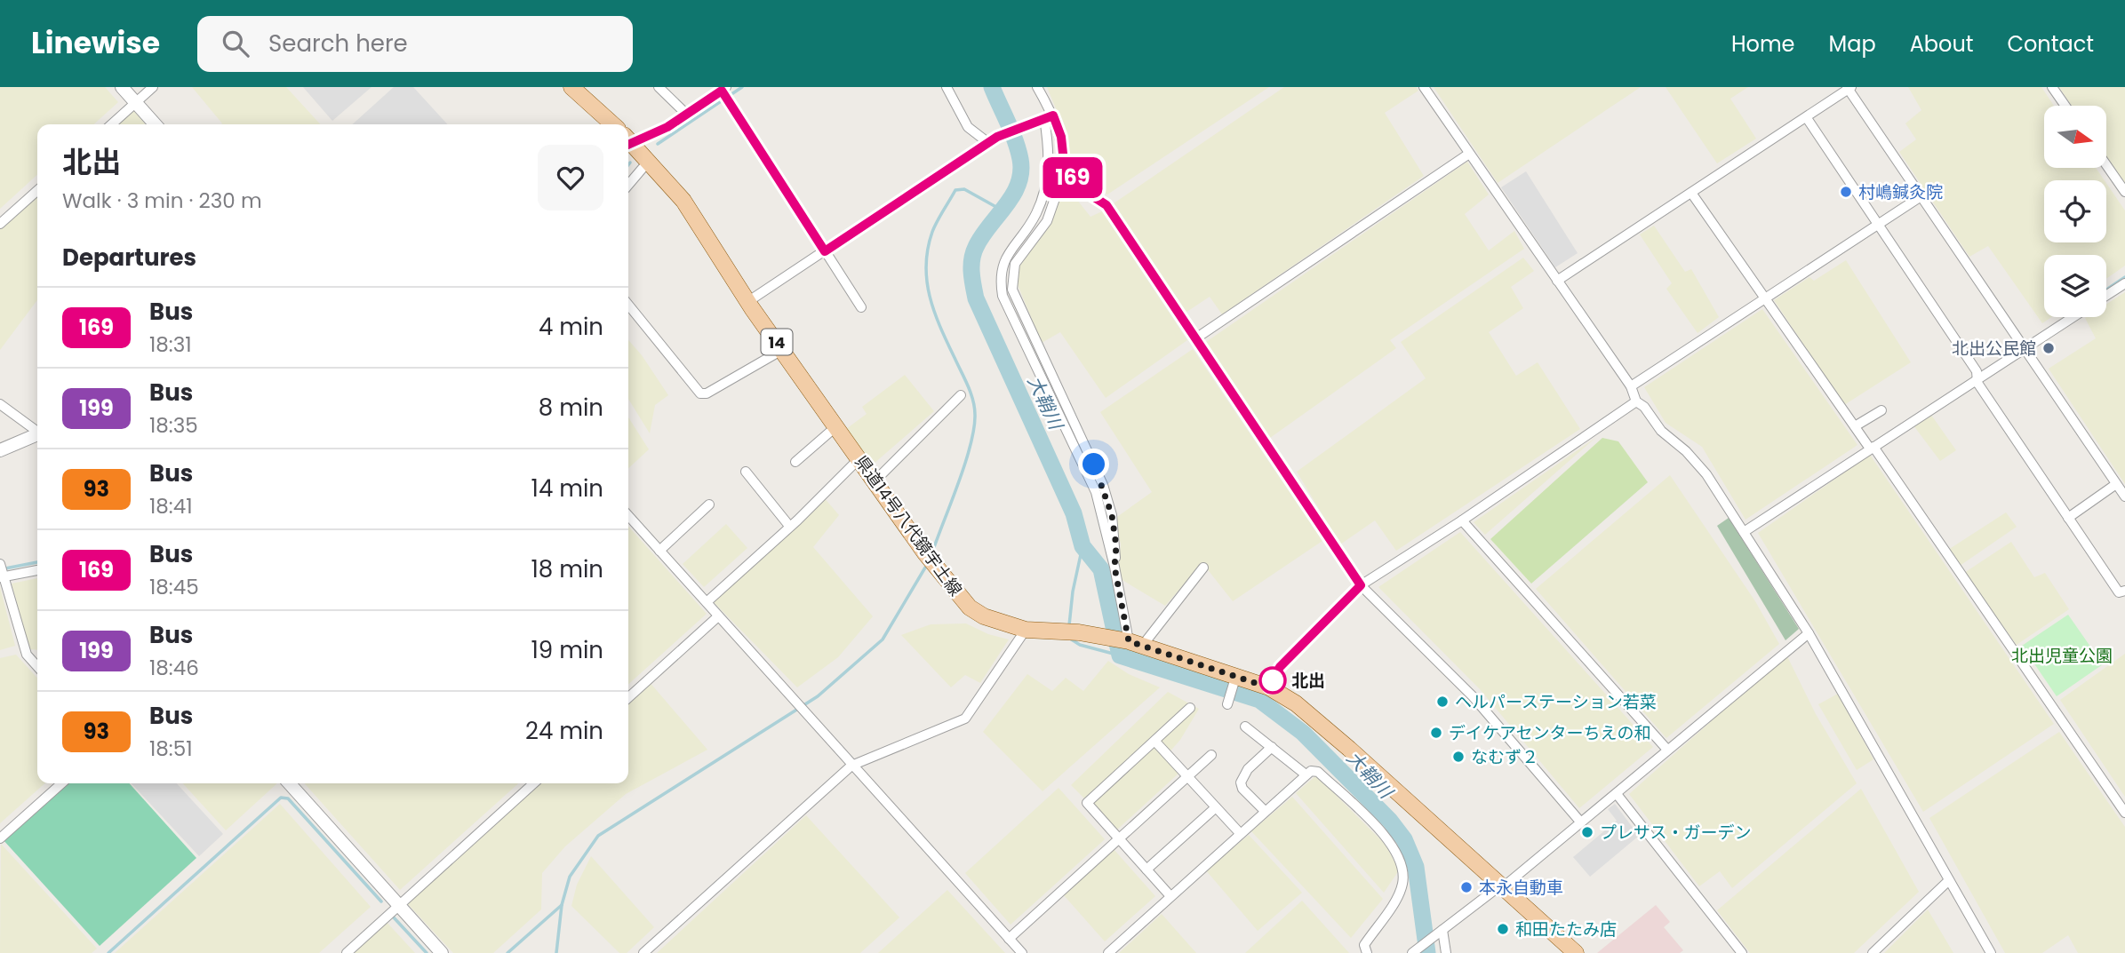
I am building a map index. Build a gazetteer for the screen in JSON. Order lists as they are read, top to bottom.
{
  "streets": {
    "main road": ["14", "県道14号八代鏡宇土線"]
  },
  "water": ["大鞘川"],
  "parks": ["北出児童公園"],
  "places": [
    "村嶋鍼灸院",
    "北出公民館",
    "北出",
    "ヘルパーステーション若菜",
    "デイケアセンターちえの和",
    "なむず２",
    "プレサス・ガーデン",
    "本永自動車",
    "和田たたみ店"
  ],
  "lines": ["bus line 169"],
  "north": "right",
  "page": {
    "header": "Linewise",
    "search": "Search here",
    "nav": [
      "Home",
      "Map",
      "About",
      "Contact"
    ],
    "on_map": "169",
    "heading": [
      ["北出", "Walk · 3 min · 230 m"],
      "Departures"
    ],
    "list": [
      {
        "mark": "169",
        "name": "Bus",
        "note": "18:31",
        "value": "4 min"
      },
      {
        "mark": "199",
        "name": "Bus",
        "note": "18:35",
        "value": "8 min"
      },
      {
        "mark": "93",
        "name": "Bus",
        "note": "18:41",
        "value": "14 min"
      },
      {
        "mark": "169",
        "name": "Bus",
        "note": "18:45",
        "value": "18 min"
      },
      {
        "mark": "199",
        "name": "Bus",
        "note": "18:46",
        "value": "19 min"
      },
      {
        "mark": "93",
        "name": "Bus",
        "note": "18:51",
        "value": "24 min"
      }
    ]
  }
}
